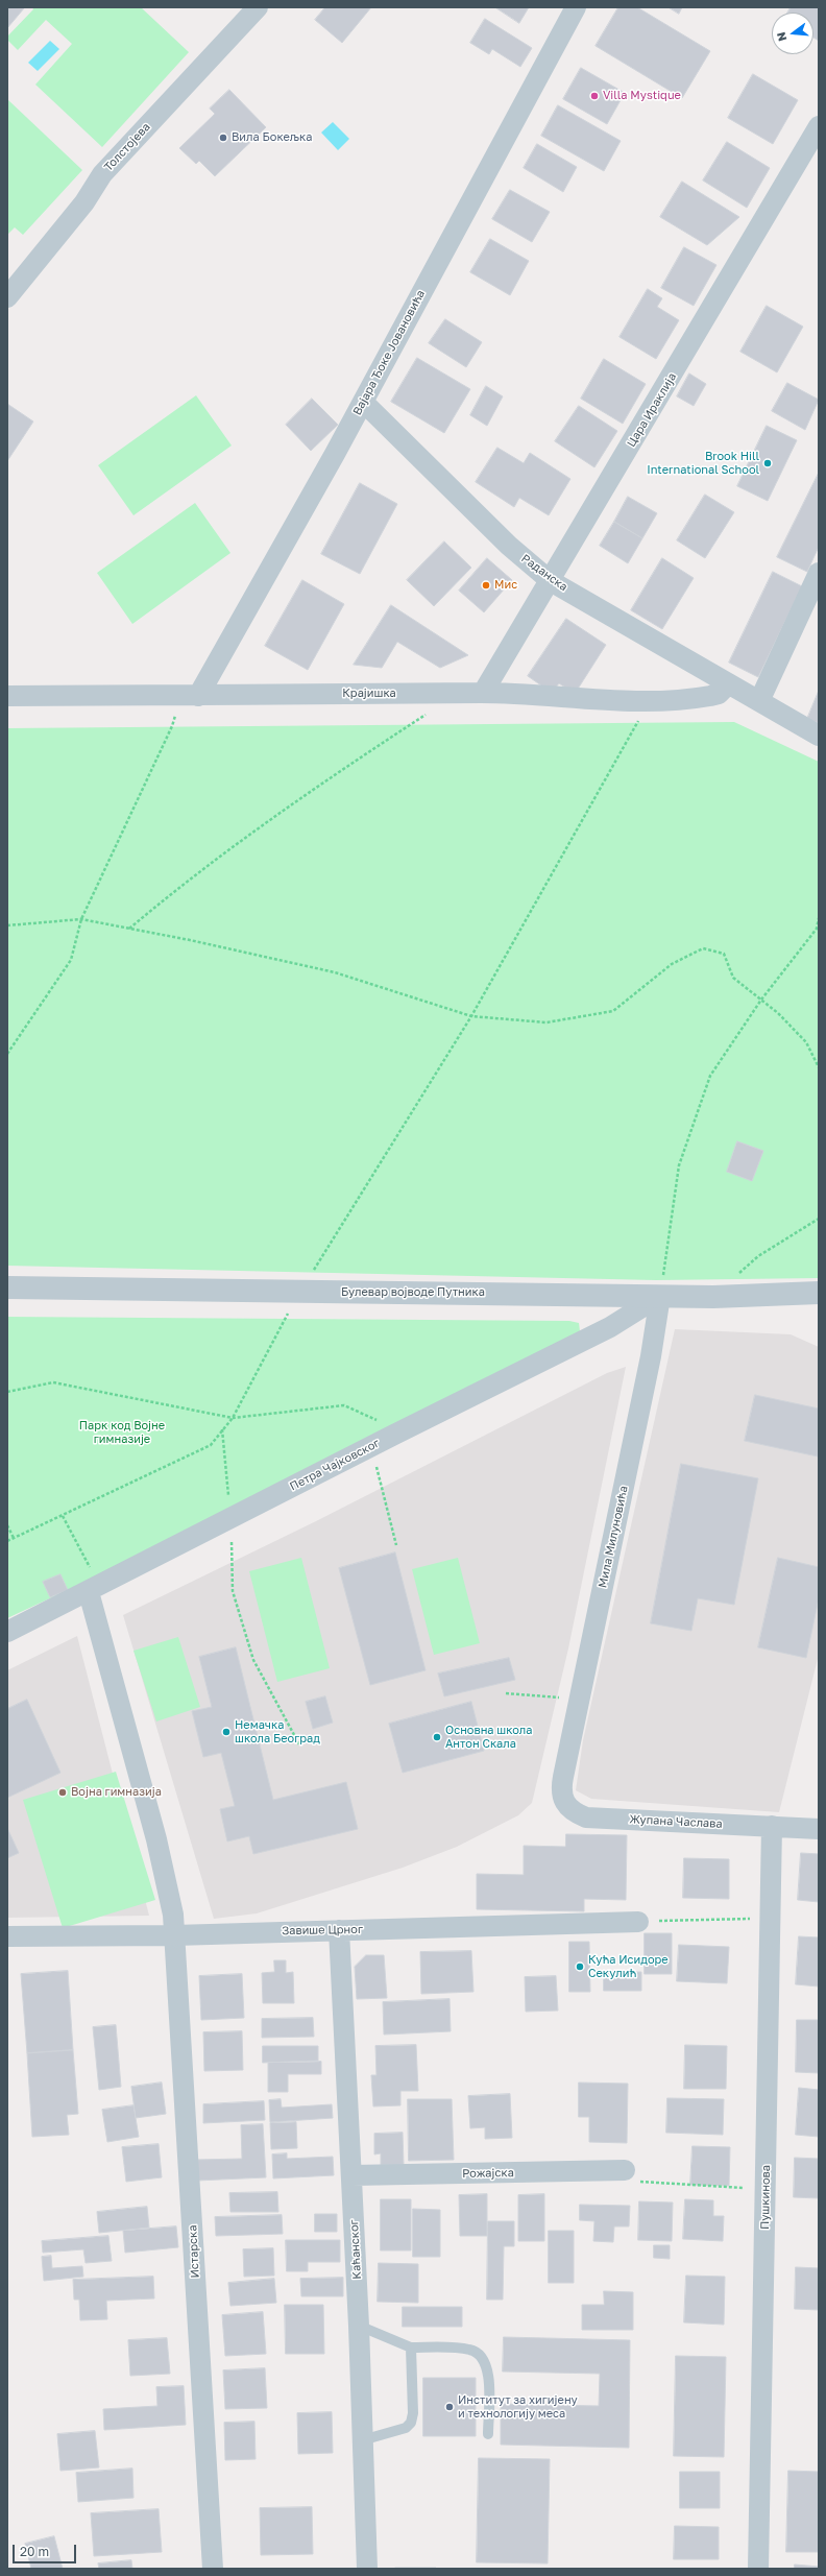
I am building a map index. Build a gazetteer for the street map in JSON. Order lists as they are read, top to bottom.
{
  "streets": {
    "street": [
      "Толстојева",
      "Вајара Ђоке Јовановића",
      "Цара Ираклија",
      "Раданска",
      "Крајишка",
      "Булевар војводе Путника",
      "Петра Чајковског",
      "Мила Милуновића",
      "Жупана Часлава",
      "Завише Црног",
      "Рожајска",
      "Пушкинова",
      "Каћанског",
      "Истарска"
    ]
  },
  "crossings": [
    ["Вајара Ђоке Јовановића", "Раданска"],
    ["Вајара Ђоке Јовановића", "Крајишка"],
    ["Цара Ираклија", "Раданска"],
    ["Цара Ираклија", "Крајишка"],
    ["Раданска", "Крајишка"],
    ["Булевар војводе Путника", "Петра Чајковског"],
    ["Булевар војводе Путника", "Мила Милуновића"],
    ["Петра Чајковског", "Мила Милуновића"],
    ["Петра Чајковског", "Истарска"],
    ["Мила Милуновића", "Жупана Часлава"],
    ["Жупана Часлава", "Пушкинова"],
    ["Завише Црног", "Каћанског"],
    ["Завише Црног", "Истарска"],
    ["Рожајска", "Каћанског"]
  ],
  "parks": ["Парк код Војне гимназије"],
  "places": [
    "Villa Mystique",
    "Вила Бокељка",
    "Brook Hill International School",
    "Мис",
    "Немачка школа Београд",
    "Основна школа Антон Скала",
    "Војна гимназија",
    "Кућа Исидоре Секулић",
    "Институт за хигијену и технологију меса"
  ],
  "scale_bar": "20 m",
  "north": "left"
}
